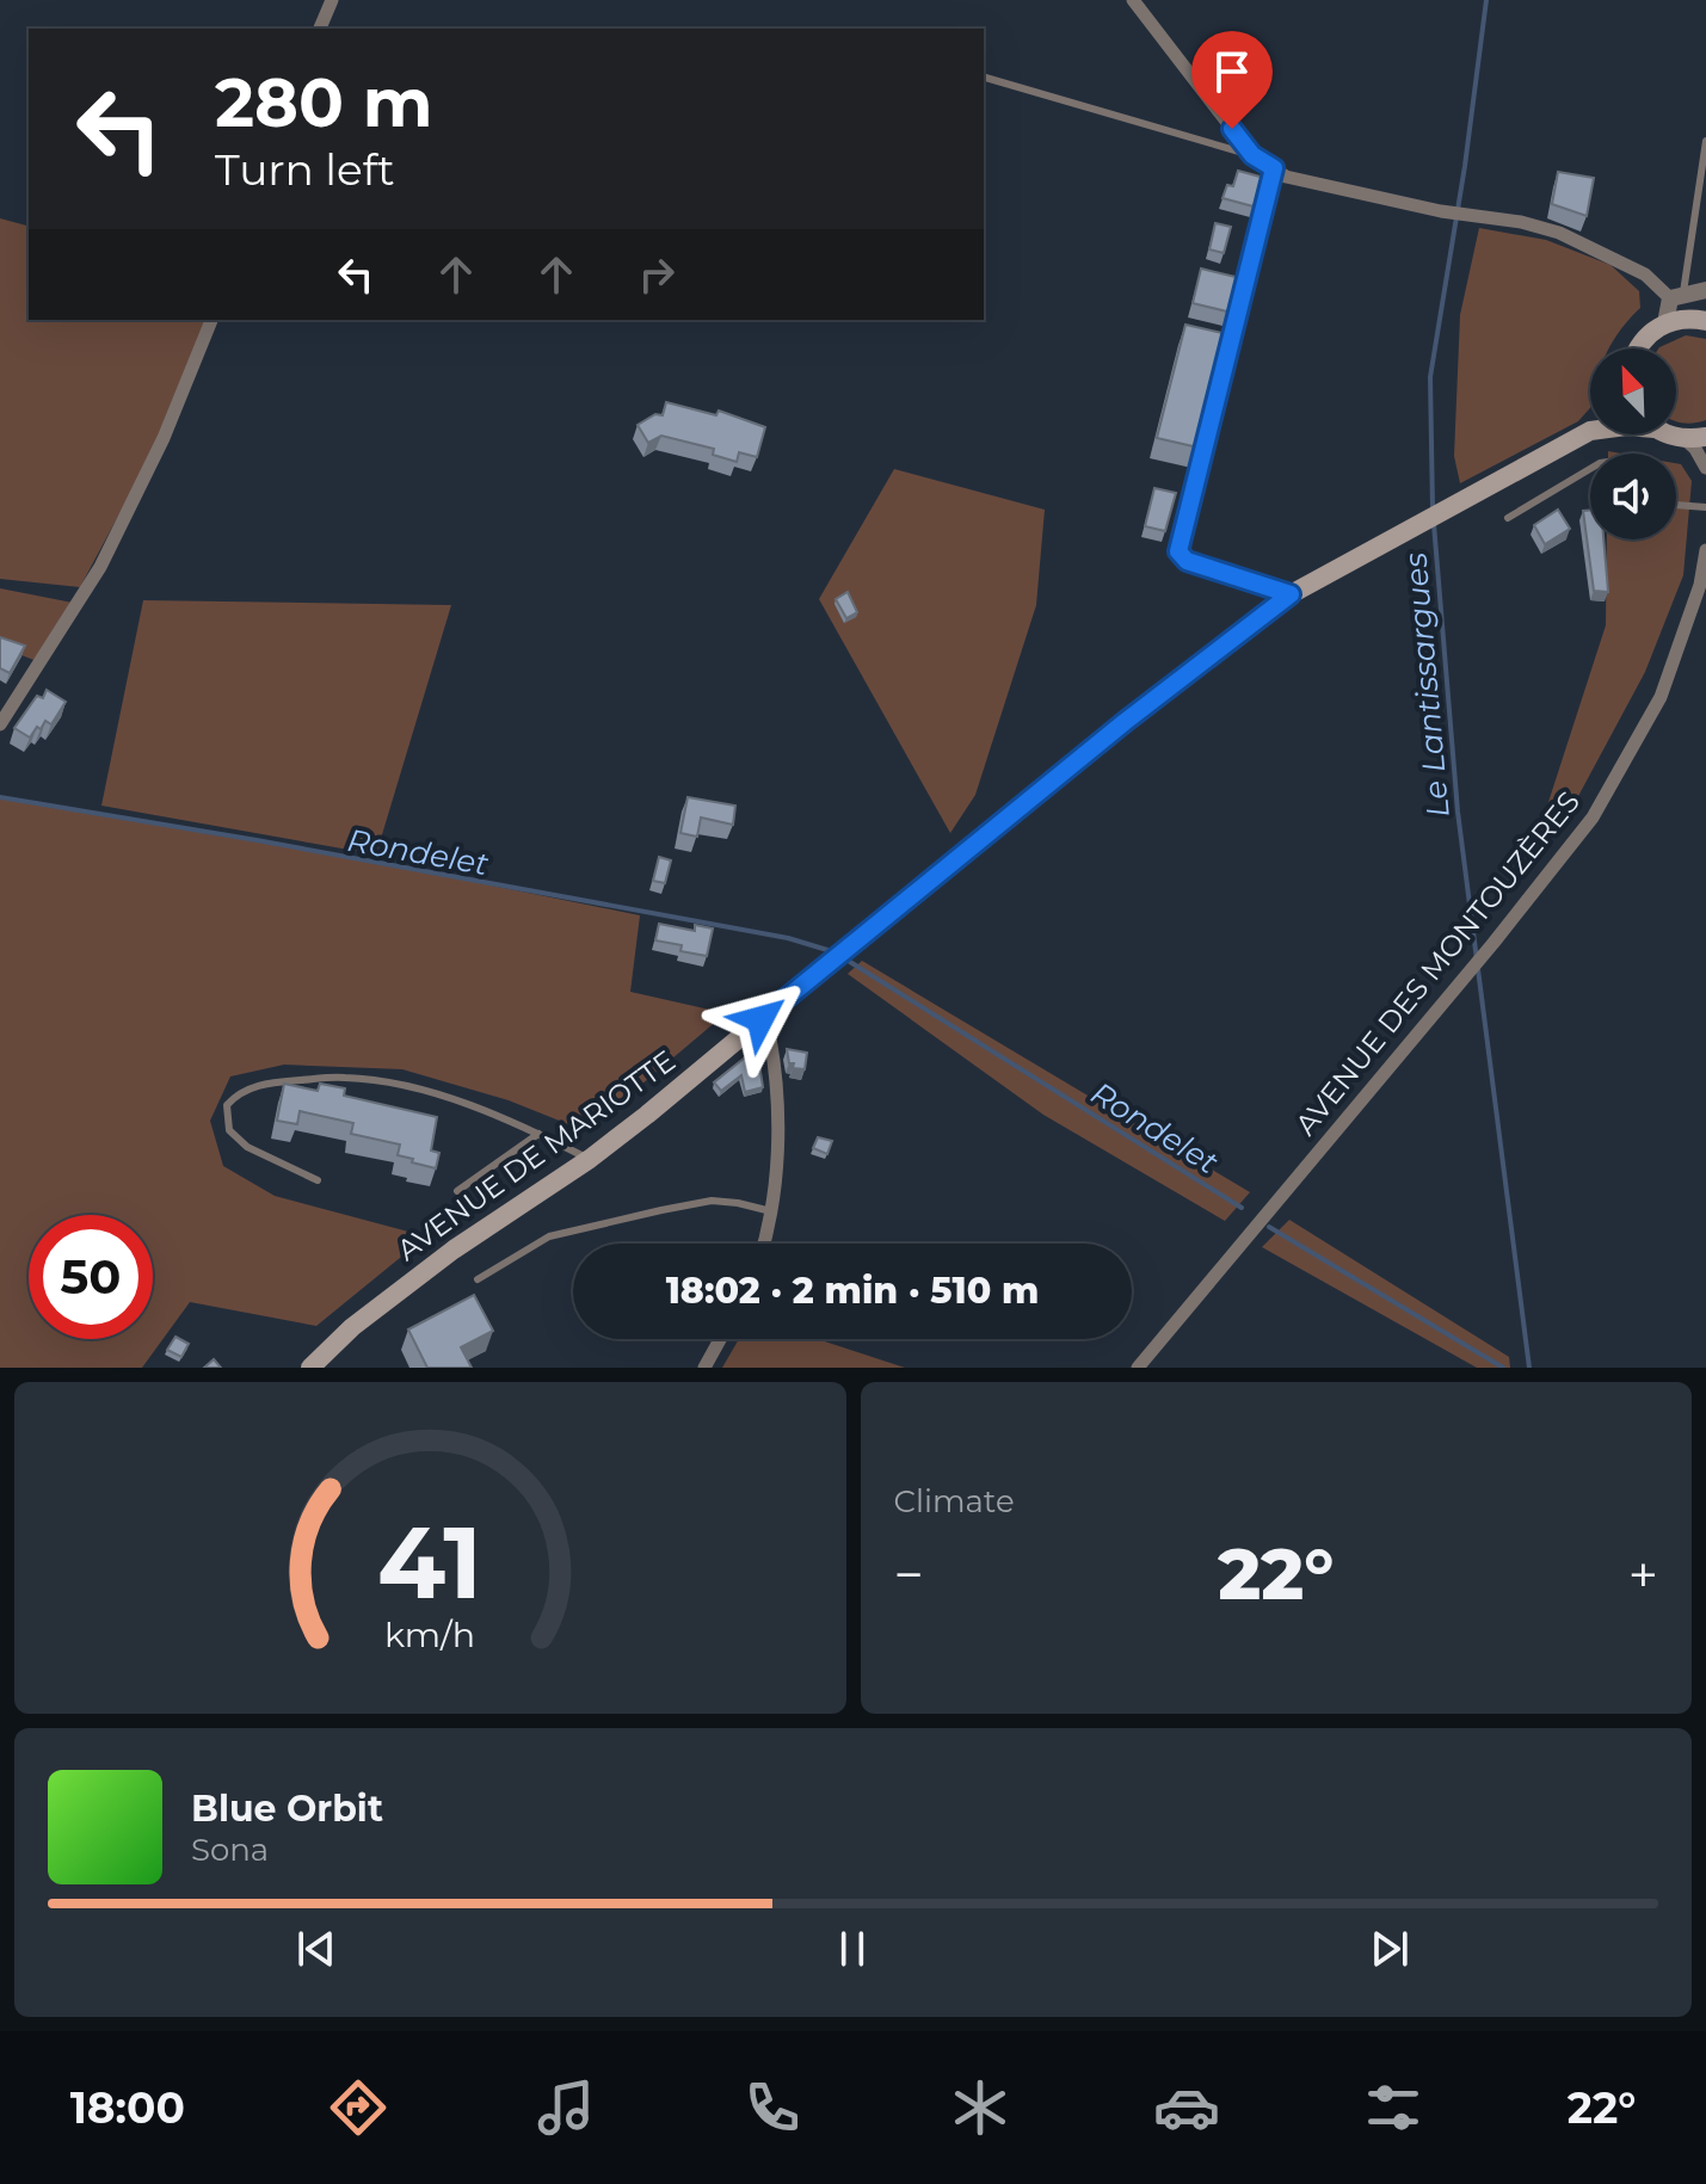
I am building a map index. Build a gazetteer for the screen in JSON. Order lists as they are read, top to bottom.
{
  "streets": {
    "main road": ["AVENUE DE MARIOTTE"],
    "street": ["AVENUE DES MONTOUZÈRES"]
  },
  "water": ["Le Lantissargues", "Rondelet"],
  "north": "top left",
  "page": {
    "turn": ["280 m", "Turn left"],
    "limit": "50",
    "trip": "18:02 · 2 min · 510 m",
    "tile": "Climate",
    "heat": ["−", "22°", "+"],
    "song": ["Blue Orbit", "Sona"],
    "tabs": ["18:00", "22°"],
    "gauge": ["41", "km/h"]
  }
}
